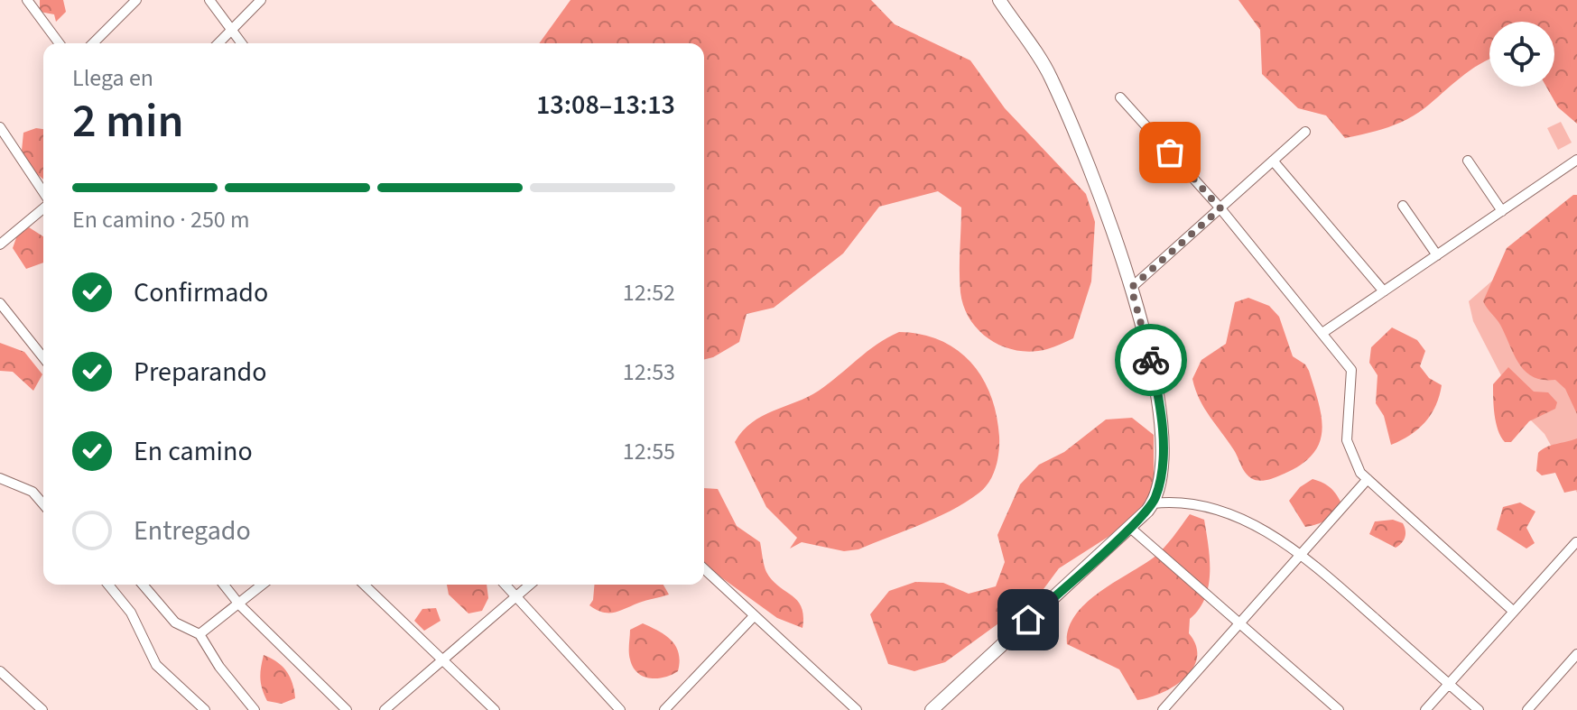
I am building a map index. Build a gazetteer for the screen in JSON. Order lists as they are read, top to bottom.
{
  "page": {
    "heading": ["2 min", "Llega en", "13:08–13:13"],
    "bar": "En camino · 250 m",
    "list": [
      ["Confirmado", "12:52"],
      ["Preparando", "12:53"],
      ["En camino", "12:55"],
      "Entregado"
    ]
  }
}
